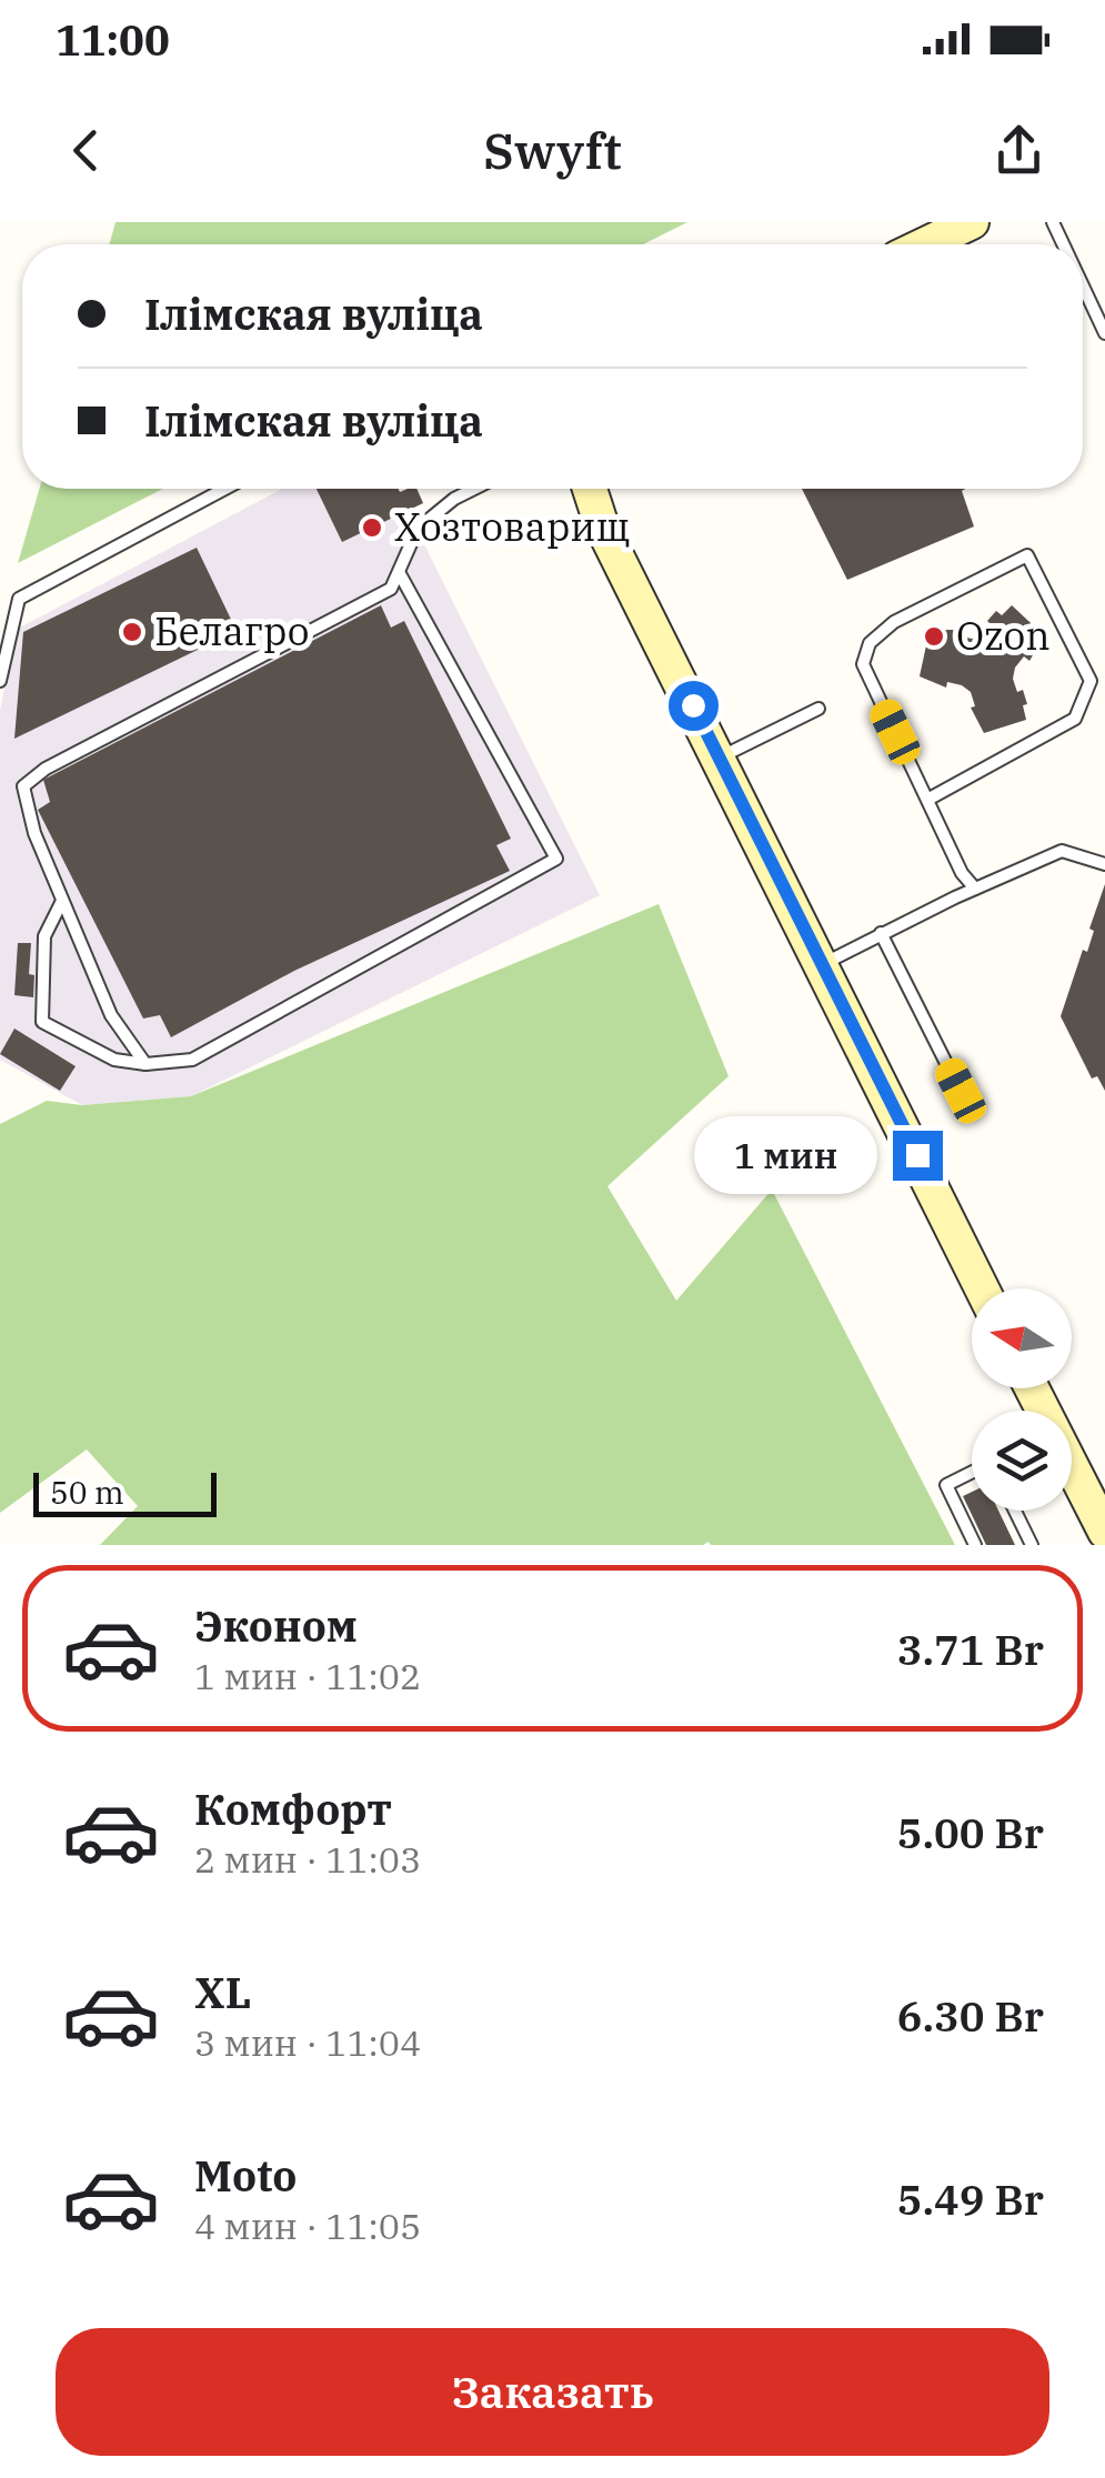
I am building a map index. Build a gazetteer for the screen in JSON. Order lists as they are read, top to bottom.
{
  "places": ["Хозтоварищ", "Белагро", "Ozon"],
  "scale_bar": "50 m",
  "north": "left",
  "page": {
    "status": "11:00",
    "header": "Swyft",
    "banner": ["Ілімская вуліца", "Ілімская вуліца"],
    "bubble": "1 мин",
    "scale": "50 m",
    "list": [
      {
        "name": "Эконом",
        "note": "1 мин · 11:02",
        "value": "3.71 Br"
      },
      {
        "name": "Комфорт",
        "note": "2 мин · 11:03",
        "value": "5.00 Br"
      },
      {
        "name": "XL",
        "note": "3 мин · 11:04",
        "value": "6.30 Br"
      },
      {
        "name": "Moto",
        "note": "4 мин · 11:05",
        "value": "5.49 Br"
      }
    ],
    "buttons": "Заказать"
  }
}
